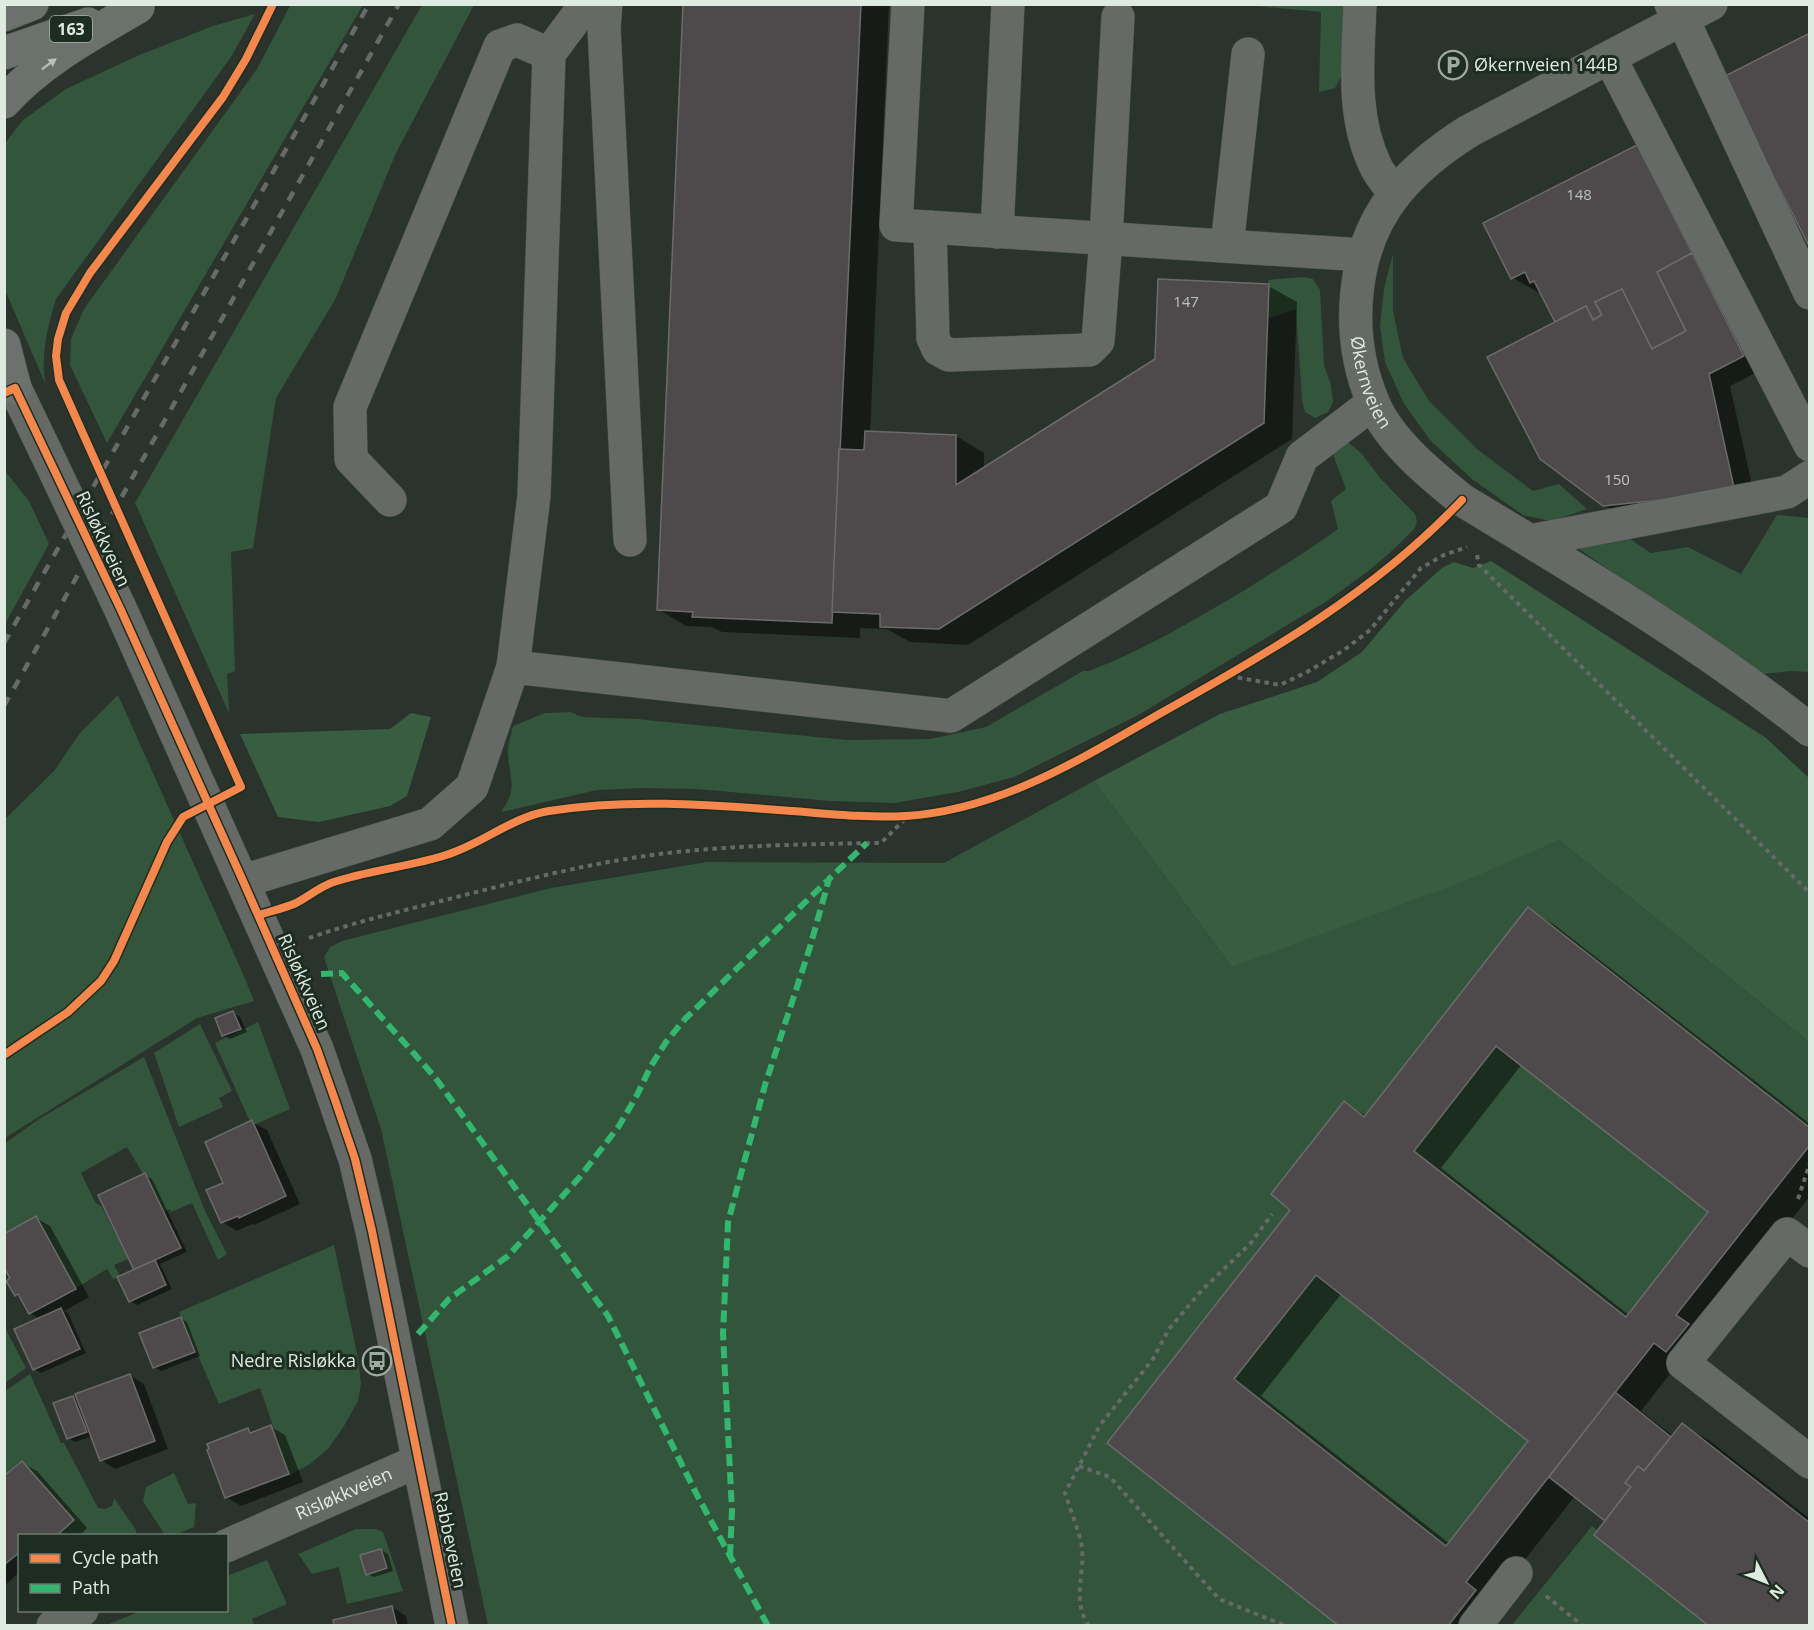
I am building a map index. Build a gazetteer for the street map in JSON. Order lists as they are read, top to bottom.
{
  "streets": {
    "highway": ["163"],
    "street": ["Økernveien", "Risløkkveien", "Rabbeveien"]
  },
  "crossings": [
    ["Risløkkveien", "Rabbeveien"]
  ],
  "places": {
    "parking": ["Økernveien 144B"],
    "bus stop": ["Nedre Risløkka"]
  },
  "house_numbers": ["148", "147", "150"],
  "legend": ["Cycle path", "Path"],
  "north": "bottom right"
}
